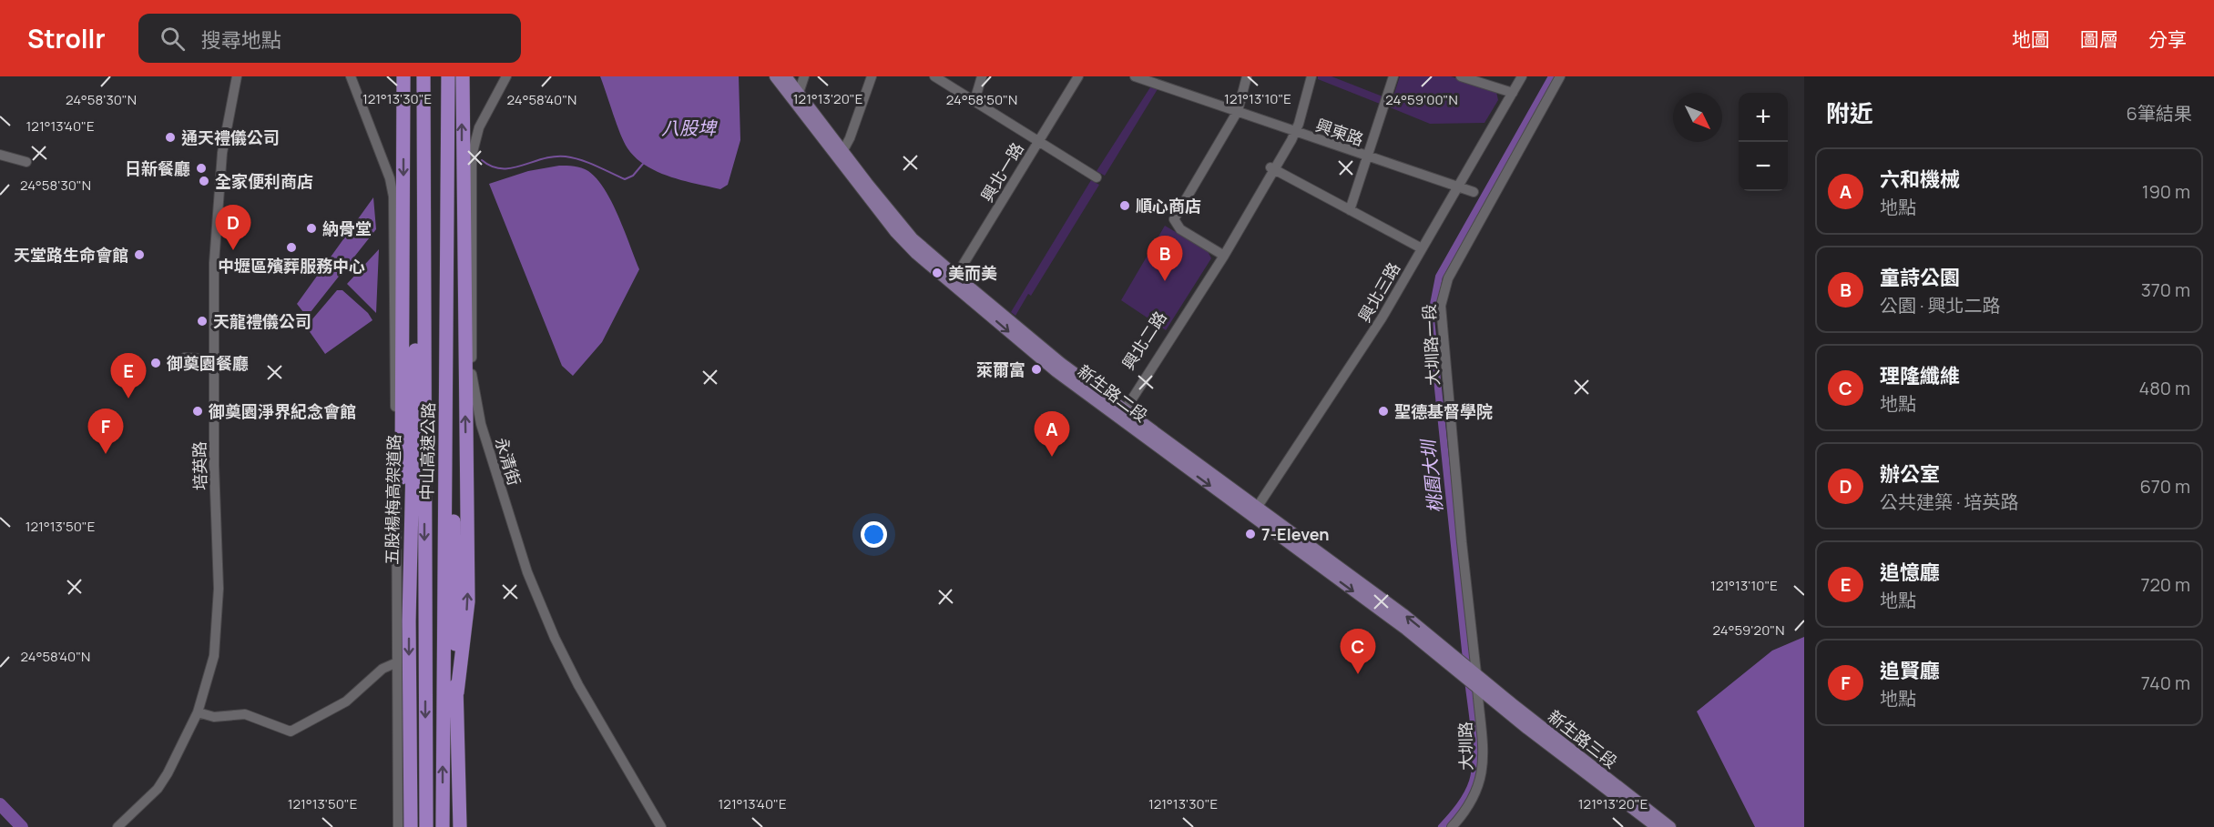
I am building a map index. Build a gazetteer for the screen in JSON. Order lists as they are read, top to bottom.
{
  "streets": {
    "highway": ["中山高速公路", "五股楊梅高架道路"],
    "main road": ["新生路二段", "新生路三段"],
    "street": [
      "興東路",
      "興北一路",
      "興北三路",
      "興北二路",
      "大圳路一段",
      "永清街",
      "培英路",
      "大圳路"
    ]
  },
  "crossings": [
    ["興東路", "興北三路"],
    ["興東路", "興北二路"],
    ["興北一路", "新生路二段"],
    ["興北三路", "新生路二段"],
    ["興北二路", "新生路二段"],
    ["大圳路一段", "新生路二段"],
    ["大圳路一段", "新生路三段"],
    ["新生路二段", "新生路三段"],
    ["新生路二段", "大圳路"],
    ["中山高速公路", "五股楊梅高架道路"],
    ["新生路三段", "大圳路"]
  ],
  "water": ["八股埤", "桃園大圳"],
  "places": [
    "通天禮儀公司",
    "日新餐廳",
    "全家便利商店",
    "順心商店",
    "納骨堂",
    "中壢區殯葬服務中心",
    "天堂路生命會館",
    "美而美",
    "天龍禮儀公司",
    "御奠園餐廳",
    "萊爾富",
    "御奠園淨界紀念會館",
    "聖德基督學院",
    "7-Eleven"
  ],
  "north": "bottom right",
  "page": {
    "header": "Strollr",
    "search": "搜尋地點",
    "nav": ["地圖", "圖層", "分享"],
    "heading": ["附近", "6筆結果"],
    "map_buttons": ["+", "−"],
    "list": [
      {
        "mark": "A",
        "name": "六和機械",
        "note": "地點",
        "value": "190 m"
      },
      {
        "mark": "B",
        "name": "童詩公園",
        "note": "公園 · 興北二路",
        "value": "370 m"
      },
      {
        "mark": "C",
        "name": "理隆纖維",
        "note": "地點",
        "value": "480 m"
      },
      {
        "mark": "D",
        "name": "辦公室",
        "note": "公共建築 · 培英路",
        "value": "670 m"
      },
      {
        "mark": "E",
        "name": "追憶廳",
        "note": "地點",
        "value": "720 m"
      },
      {
        "mark": "F",
        "name": "追賢廳",
        "note": "地點",
        "value": "740 m"
      }
    ],
    "pins": [
      "D",
      "B",
      "E",
      "F",
      "A",
      "C"
    ]
  },
  "coordinates": [
    "121°13'10\"E",
    "121°13'30\"E",
    "121°13'20\"E",
    "24°58'30\"N",
    "24°58'40\"N",
    "24°58'50\"N",
    "24°59'00\"N",
    "121°13'40\"E",
    "121°13'50\"E",
    "24°59'20\"N"
  ]
}
